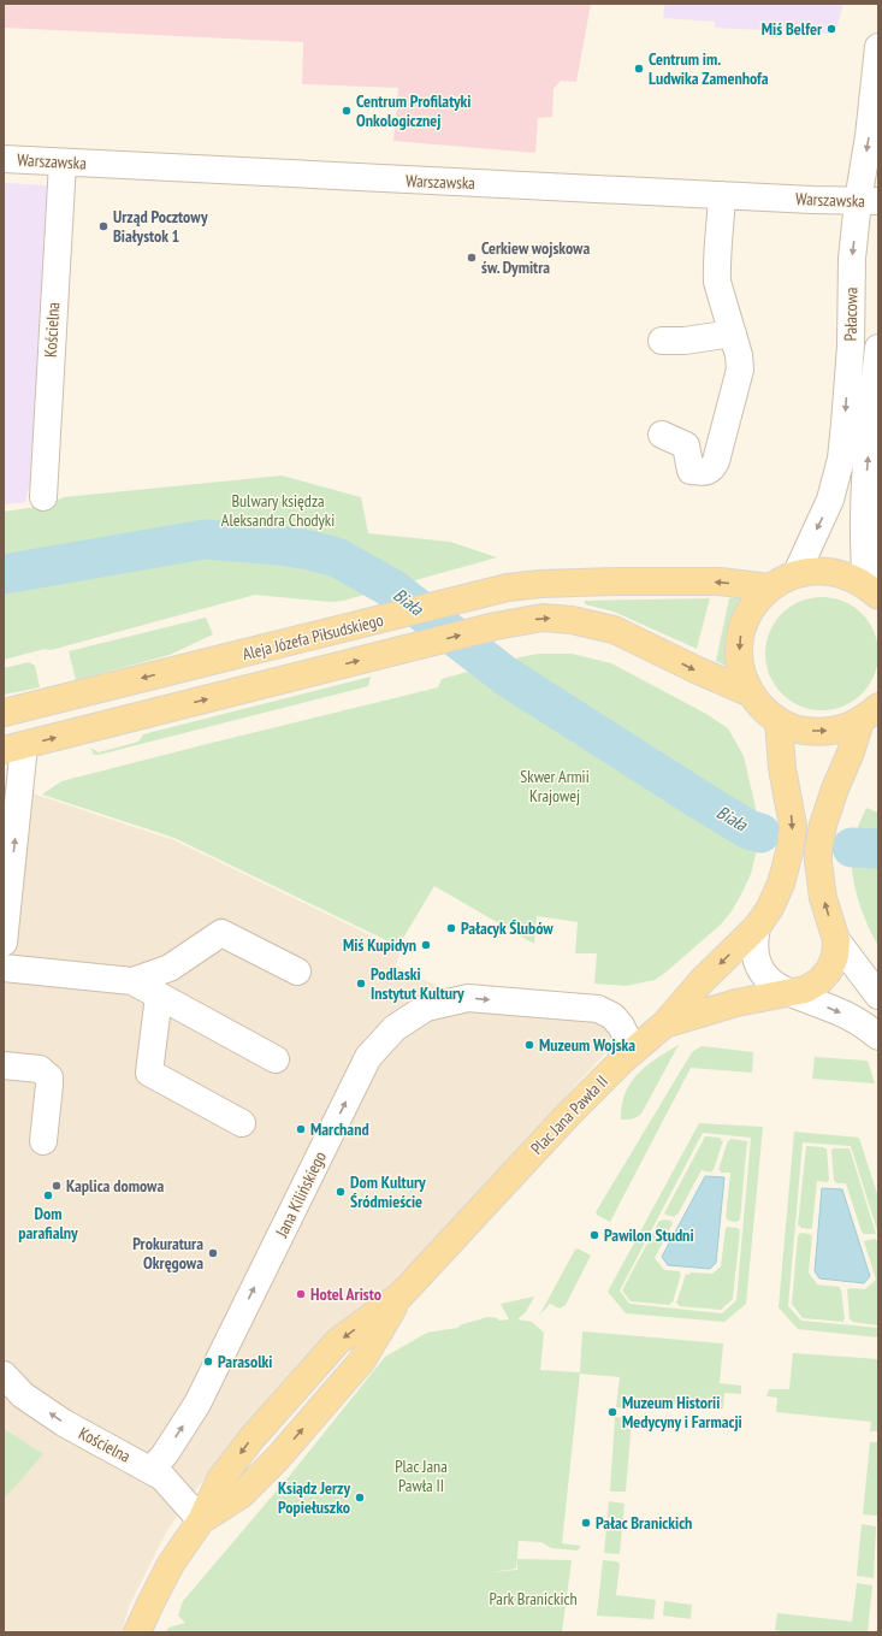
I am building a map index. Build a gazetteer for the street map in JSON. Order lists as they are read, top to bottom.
{
  "streets": {
    "main road": ["Aleja Józefa Piłsudskiego", "Plac Jana Pawła II"],
    "street": [
      "Warszawska",
      "Pałacowa",
      "Kościelna",
      "Jana Kilińskiego"
    ]
  },
  "crossings": [
    ["Warszawska", "Pałacowa"],
    ["Warszawska", "Kościelna"],
    ["Kościelna", "Plac Jana Pawła II"],
    ["Kościelna", "Jana Kilińskiego"],
    ["Plac Jana Pawła II", "Jana Kilińskiego"]
  ],
  "one_way": ["Jana Kilińskiego"],
  "water": ["Biała"],
  "parks": [
    "Bulwary księdza Aleksandra Chodyki",
    "Skwer Armii Krajowej",
    "Plac Jana Pawła II",
    "Park Branickich"
  ],
  "places": [
    "Miś Belfer",
    "Centrum im. Ludwika Zamenhofa",
    "Centrum Profilatyki Onkologicznej",
    "Urząd Pocztowy Białystok 1",
    "Cerkiew wojskowa św. Dymitra",
    "Pałacyk Ślubów",
    "Miś Kupidyn",
    "Podlaski Instytut Kultury",
    "Muzeum Wojska",
    "Marchand",
    "Kaplica domowa",
    "Dom Kultury Śródmieście",
    "Dom parafialny",
    "Pawilon Studni",
    "Prokuratura Okręgowa",
    "Hotel Aristo",
    "Parasolki",
    "Muzeum Historii Medycyny i Farmacji",
    "Ksiądz Jerzy Popiełuszko",
    "Pałac Branickich"
  ]
}
